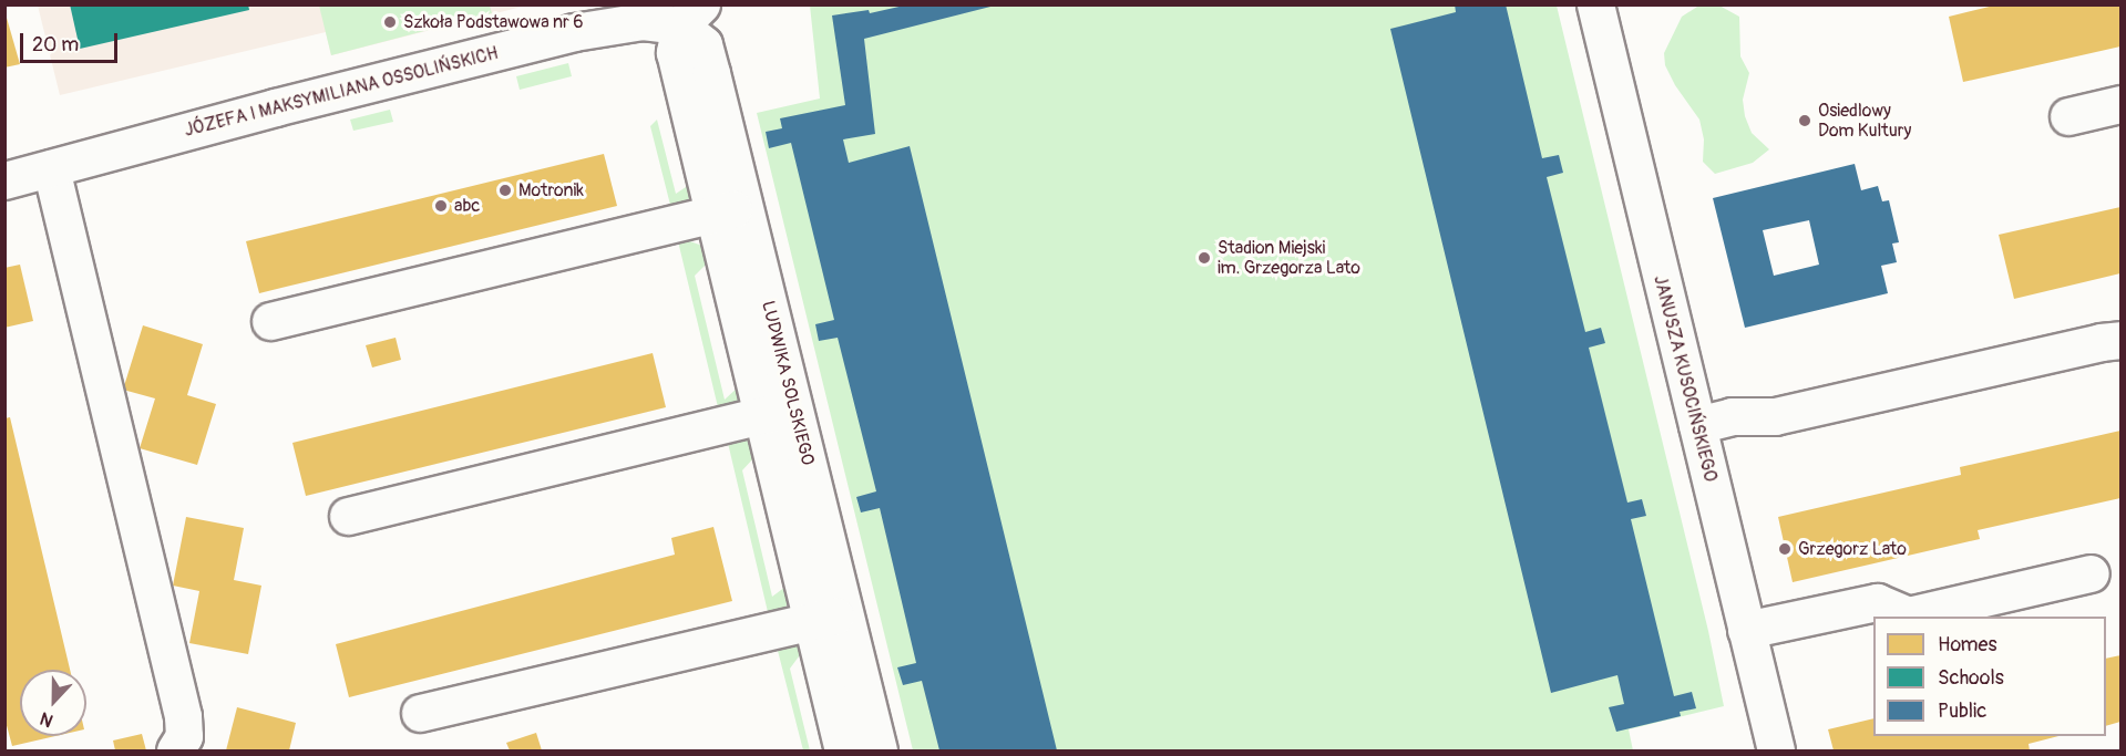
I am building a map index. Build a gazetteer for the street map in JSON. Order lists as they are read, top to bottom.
{
  "streets": {
    "street": ["JÓZEFA I MAKSYMILIANA OSSOLIŃSKICH", "JANUSZA KUSOCIŃSKIEGO", "LUDWIKA SOLSKIEGO"]
  },
  "crossings": [
    ["JÓZEFA I MAKSYMILIANA OSSOLIŃSKICH", "LUDWIKA SOLSKIEGO"]
  ],
  "places": [
    "Szkoła Podstawowa nr 6",
    "Osiedlowy Dom Kultury",
    "Motronik",
    "abc",
    "Stadion Miejski im. Grzegorza Lato",
    "Grzegorz Lato"
  ],
  "legend": ["Homes", "Schools", "Public"],
  "scale_bar": "20 m",
  "north": "bottom"
}
